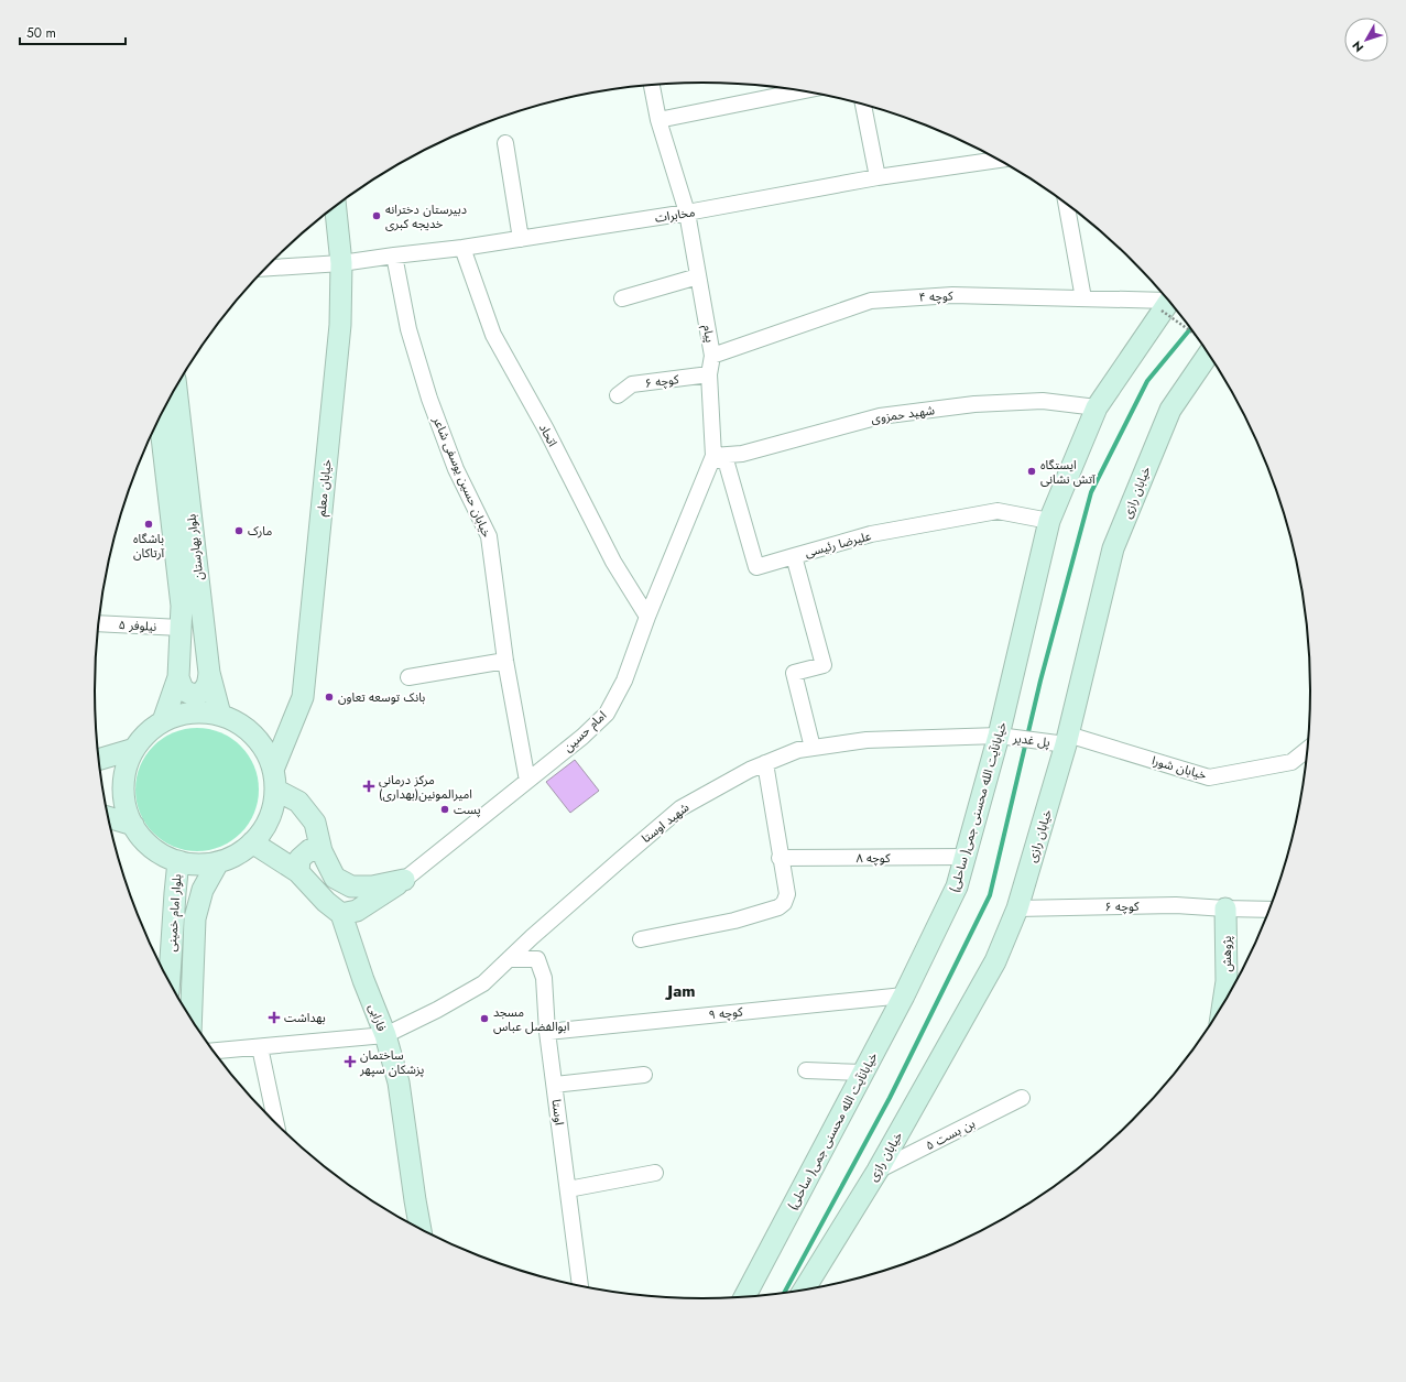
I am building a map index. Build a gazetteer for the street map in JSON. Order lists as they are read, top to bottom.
{
  "streets": {
    "main road": [
      "خیابان معلم",
      "خیابان رازی",
      "بلوار بهارستان",
      "امام حسین",
      "خیابانآیت الله محسنی جمی( ساحلی)",
      "بلوار امام خمینی",
      "پژوهش",
      "فارابی"
    ],
    "street": [
      "مخابرات",
      "کوچه ۴",
      "پیام",
      "کوچه ۶",
      "شهید حمزوی",
      "اتحاد",
      "خیابان حسین یوسفی شاعر",
      "علیرضا رئیسی",
      "نیلوفر ۵",
      "پل غدیر",
      "خیابان شورا",
      "شهید اوستا",
      "کوچه ۸",
      "کوچه ۹",
      "اوستا",
      "بن بست ۵"
    ]
  },
  "crossings": [
    ["مخابرات", "پیام"],
    ["مخابرات", "اتحاد"],
    ["مخابرات", "خیابان حسین یوسفی شاعر"],
    ["مخابرات", "خیابان معلم"],
    ["کوچه ۴", "پیام"],
    ["کوچه ۴", "خیابانآیت الله محسنی جمی( ساحلی)"],
    ["پیام", "کوچه ۶"],
    ["پیام", "شهید حمزوی"],
    ["پیام", "امام حسین"],
    ["کوچه ۶", "خیابان رازی"],
    ["کوچه ۶", "پژوهش"],
    ["شهید حمزوی", "امام حسین"],
    ["شهید حمزوی", "خیابانآیت الله محسنی جمی( ساحلی)"],
    ["اتحاد", "امام حسین"],
    ["خیابان حسین یوسفی شاعر", "امام حسین"],
    ["خیابان معلم", "بلوار بهارستان"],
    ["خیابان معلم", "بلوار امام خمینی"],
    ["خیابان رازی", "پل غدیر"],
    ["خیابان رازی", "خیابان شورا"],
    ["خیابان رازی", "بن بست ۵"],
    ["علیرضا رئیسی", "خیابانآیت الله محسنی جمی( ساحلی)"],
    ["علیرضا رئیسی", "شهید اوستا"],
    ["بلوار بهارستان", "نیلوفر ۵"],
    ["بلوار بهارستان", "بلوار امام خمینی"],
    ["امام حسین", "فارابی"],
    ["پل غدیر", "خیابان شورا"],
    ["پل غدیر", "خیابانآیت الله محسنی جمی( ساحلی)"],
    ["پل غدیر", "شهید اوستا"],
    ["خیابانآیت الله محسنی جمی( ساحلی)", "شهید اوستا"],
    ["خیابانآیت الله محسنی جمی( ساحلی)", "کوچه ۸"],
    ["خیابانآیت الله محسنی جمی( ساحلی)", "کوچه ۹"],
    ["شهید اوستا", "فارابی"],
    ["شهید اوستا", "اوستا"],
    ["کوچه ۹", "اوستا"]
  ],
  "districts": ["Jam"],
  "places": {
    "other": [
      "دبیرستان دخترانه خدیجه کبری",
      "ایستگاه آتش نشانی",
      "باشگاه آرتاکان",
      "مارک",
      "بانک توسعه تعاون",
      "پست",
      "مسجد ابوالفضل عباس"
    ],
    "health": ["مرکز درمانی امیرالمونین(بهداری)", "بهداشت", "ساختمان پزشکان سپهر"]
  },
  "scale_bar": "50 m",
  "north": "bottom left"
}
